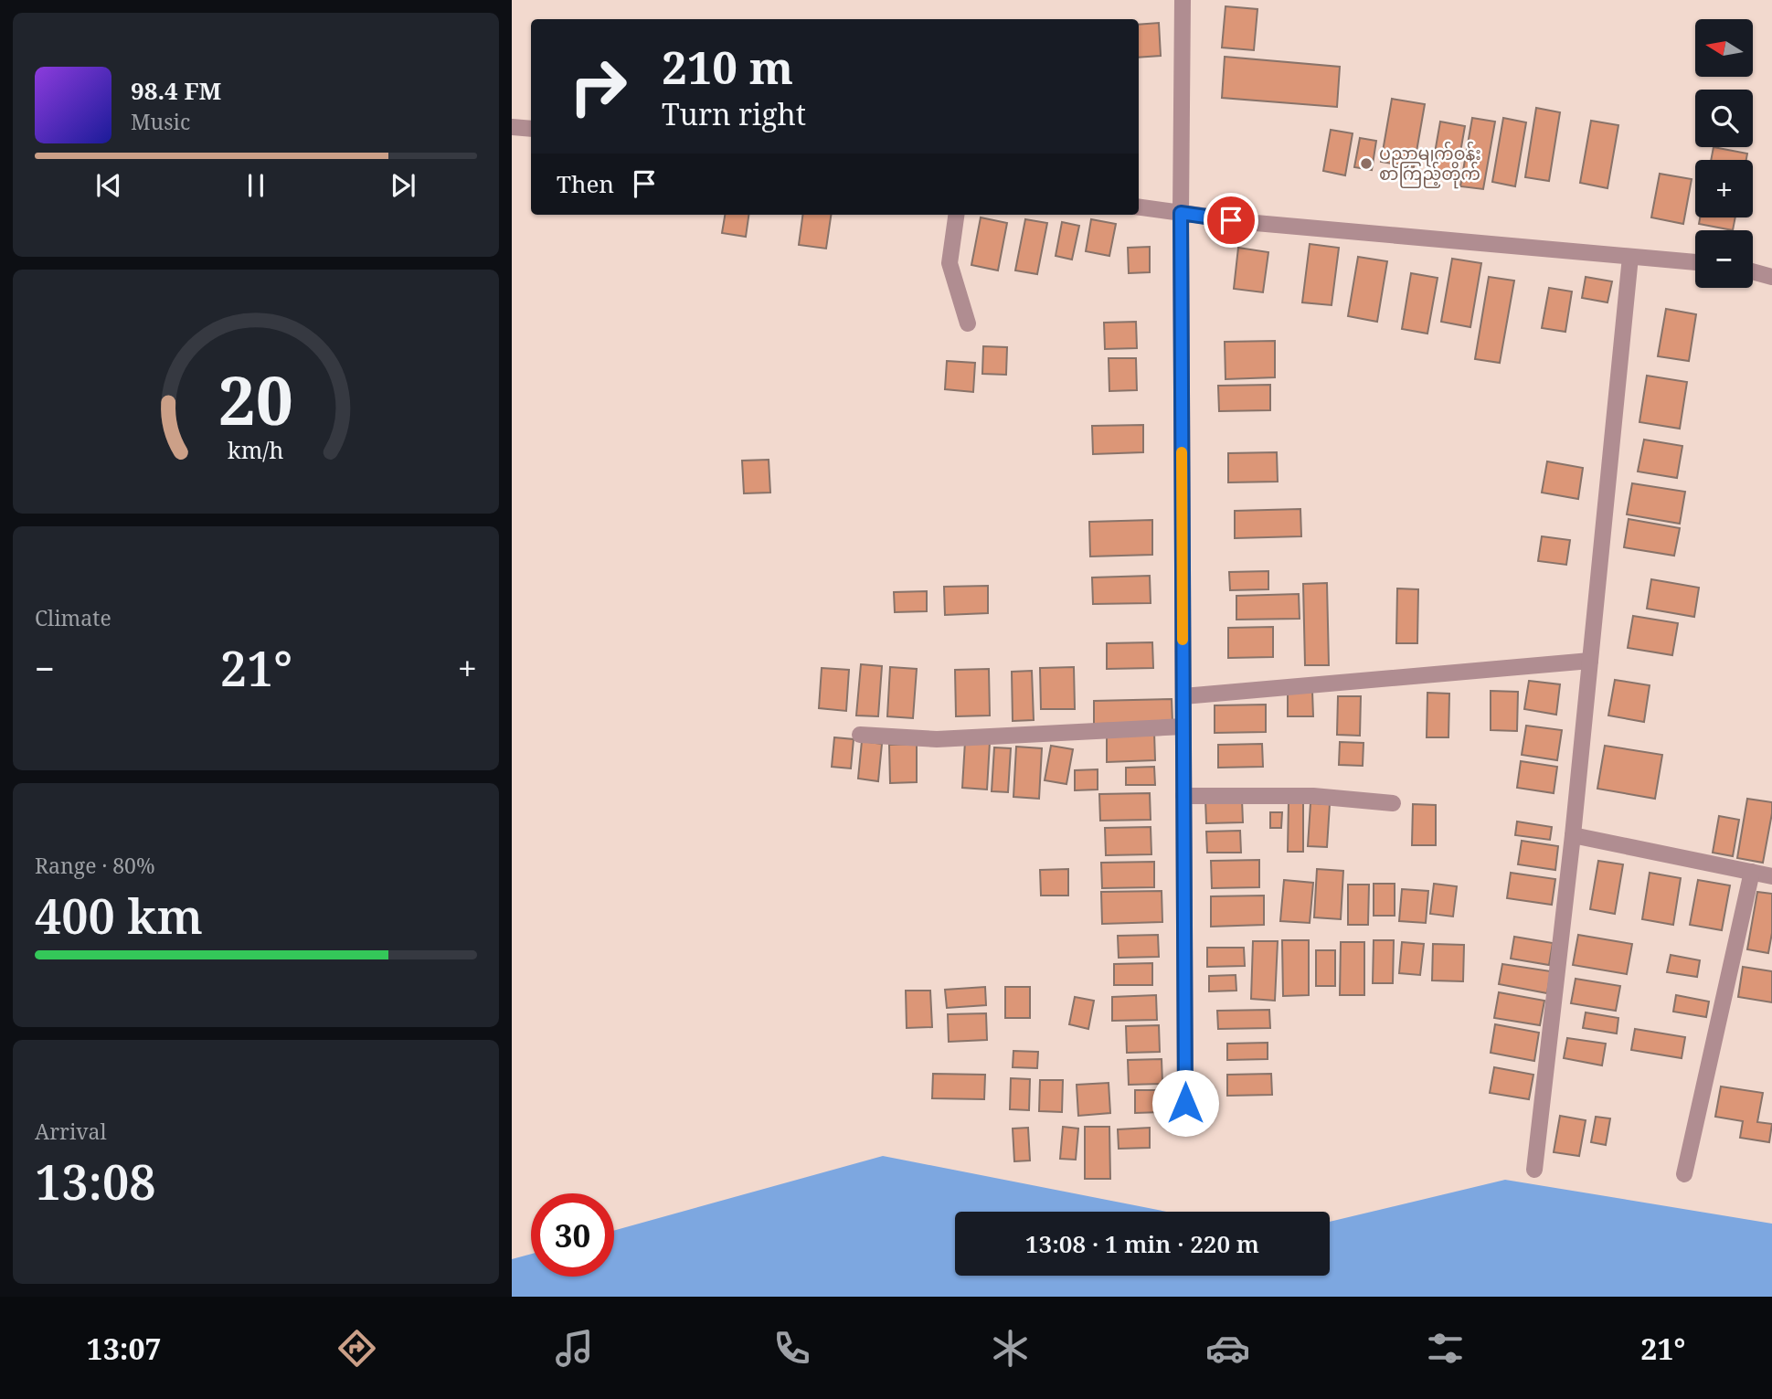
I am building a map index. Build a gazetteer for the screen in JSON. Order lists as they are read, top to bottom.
{
  "places": ["ပညာမျက်ဝန်း စာကြည့်တိုက်"],
  "north": "left",
  "page": {
    "map_buttons": ["+", "−"],
    "turn": ["210 m", "Turn right"],
    "song": ["98.4 FM", "Music"],
    "then": "Then",
    "tile": [
      "Climate",
      ["Range · 80%", "400 km"],
      ["Arrival", "13:08"]
    ],
    "heat": ["−", "21°", "+"],
    "limit": "30",
    "trip": "13:08 · 1 min · 220 m",
    "tabs": ["13:07", "21°"],
    "gauge": ["20", "km/h"]
  }
}
